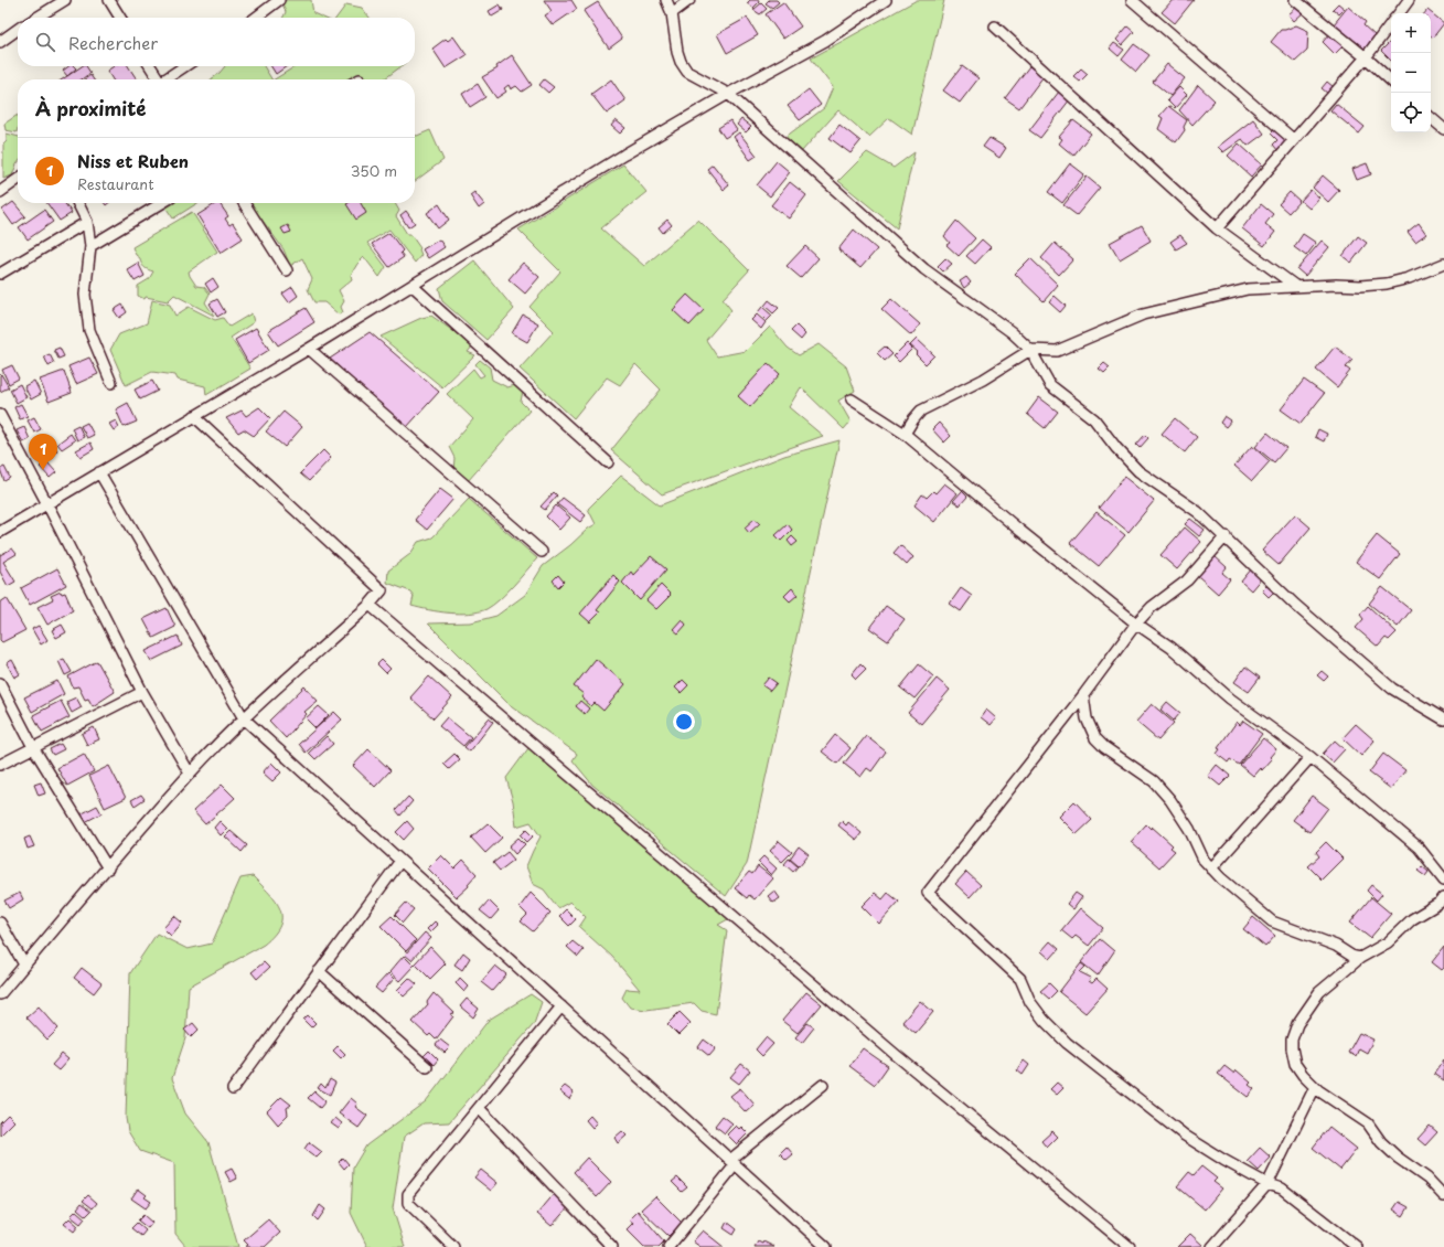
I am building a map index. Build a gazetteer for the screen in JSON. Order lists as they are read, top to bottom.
{
  "page": {
    "map_buttons": ["+", "−"],
    "search": "Rechercher",
    "heading": "À proximité",
    "list": [
      {
        "mark": "1",
        "name": "Niss et Ruben",
        "note": "Restaurant",
        "value": "350 m"
      }
    ],
    "pins": "1"
  }
}
